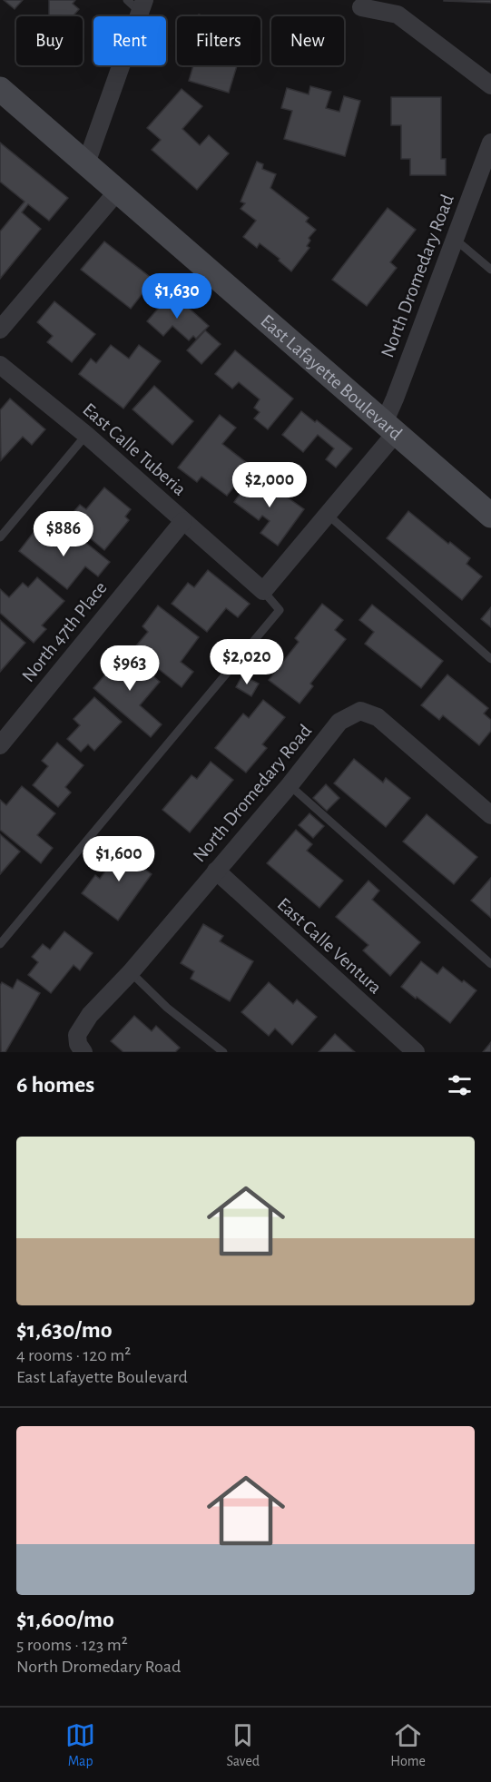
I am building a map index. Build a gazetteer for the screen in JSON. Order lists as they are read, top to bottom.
{
  "streets": {
    "street": [
      "North Dromedary Road",
      "East Lafayette Boulevard",
      "East Calle Tuberia",
      "North 47th Place",
      "East Calle Ventura"
    ]
  },
  "crossings": [
    ["North Dromedary Road", "East Lafayette Boulevard"],
    ["North Dromedary Road", "East Calle Ventura"],
    ["East Calle Tuberia", "North 47th Place"]
  ],
  "page": {
    "chip": [
      "Buy",
      "Rent",
      "Filters",
      "New"
    ],
    "price": [
      "$1,630",
      "$2,000",
      "$886",
      "$2,020",
      "$963",
      "$1,600"
    ],
    "heading": "6 homes",
    "list": [
      {
        "name": "$1,630/mo",
        "note": "4 rooms · 120 m² · East Lafayette Boulevard"
      },
      {
        "name": "$1,600/mo",
        "note": "5 rooms · 123 m² · North Dromedary Road"
      }
    ],
    "tabs": ["Map", "Saved", "Home"]
  }
}
